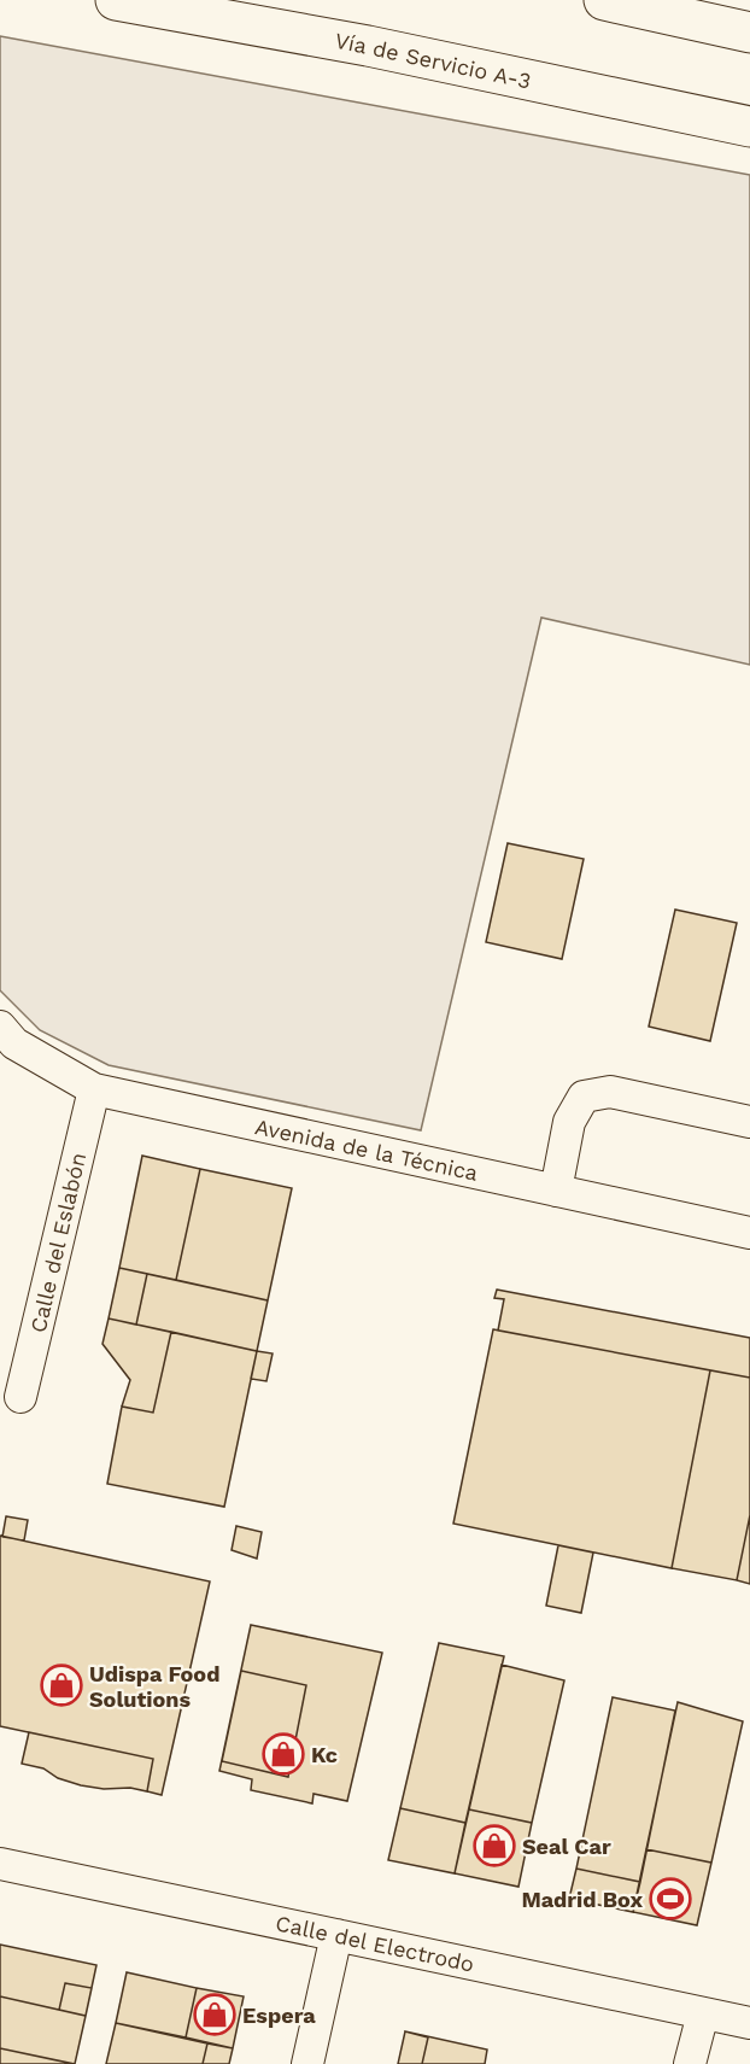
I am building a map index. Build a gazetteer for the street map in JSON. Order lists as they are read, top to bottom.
{
  "streets": {
    "main road": ["Vía de Servicio A-3"],
    "street": ["Avenida de la Técnica", "Calle del Eslabón", "Calle del Electrodo"]
  },
  "crossings": [
    ["Avenida de la Técnica", "Calle del Eslabón"]
  ],
  "places": {
    "shop": [
      "Udispa Food Solutions",
      "Kc",
      "Seal Car",
      "Espera"
    ],
    "sports": ["Madrid Box"]
  }
}
